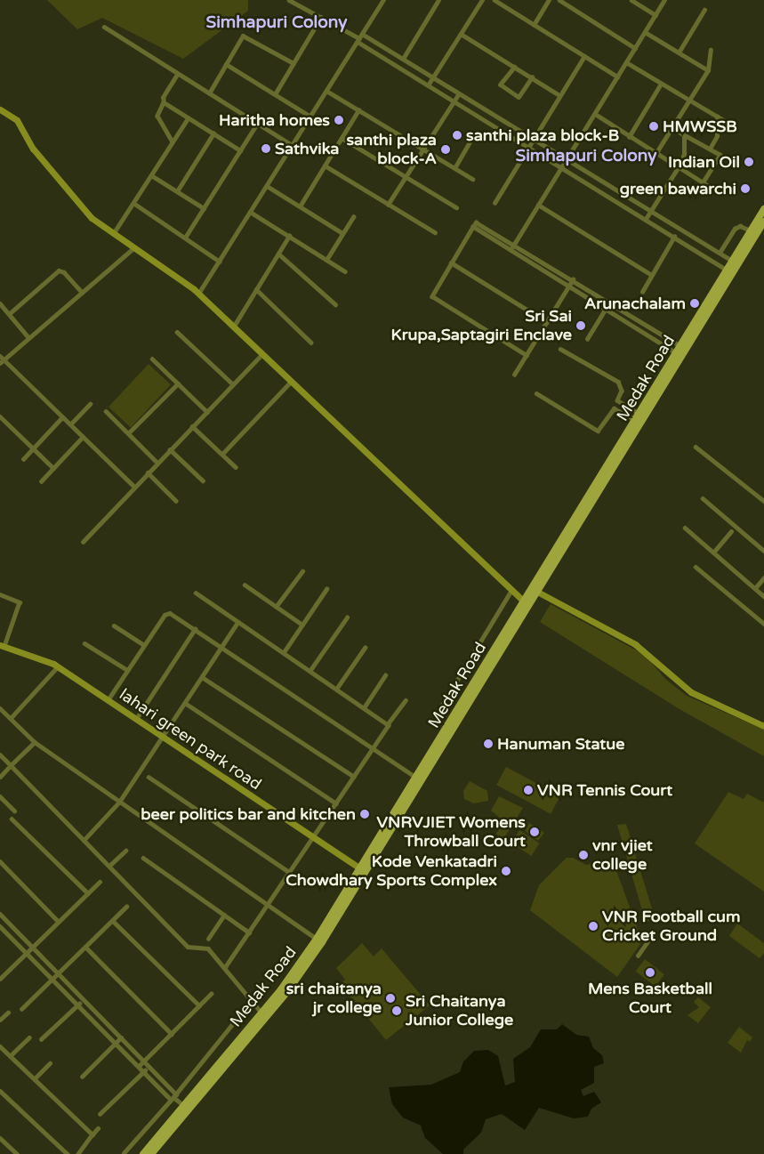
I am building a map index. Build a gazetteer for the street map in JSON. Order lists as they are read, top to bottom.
{
  "streets": {
    "main road": ["Medak Road"],
    "street": ["lahari green park road"]
  },
  "crossings": [
    ["Medak Road", "lahari green park road"]
  ],
  "districts": ["Simhapuri Colony", "Simhapuri Colony"],
  "places": [
    "Haritha homes",
    "HMWSSB",
    "santhi plaza block-B",
    "Sathvika",
    "santhi plaza block-A",
    "Indian Oil",
    "green bawarchi",
    "Arunachalam",
    "Sri Sai Krupa,Saptagiri Enclave",
    "Hanuman Statue",
    "VNR Tennis Court",
    "beer politics bar and kitchen",
    "VNRVJIET Womens Throwball Court",
    "vnr vjiet college",
    "Kode Venkatadri Chowdhary Sports Complex",
    "VNR Football cum Cricket Ground",
    "Mens Basketball Court",
    "sri chaitanya jr college",
    "Sri Chaitanya Junior College"
  ]
}
